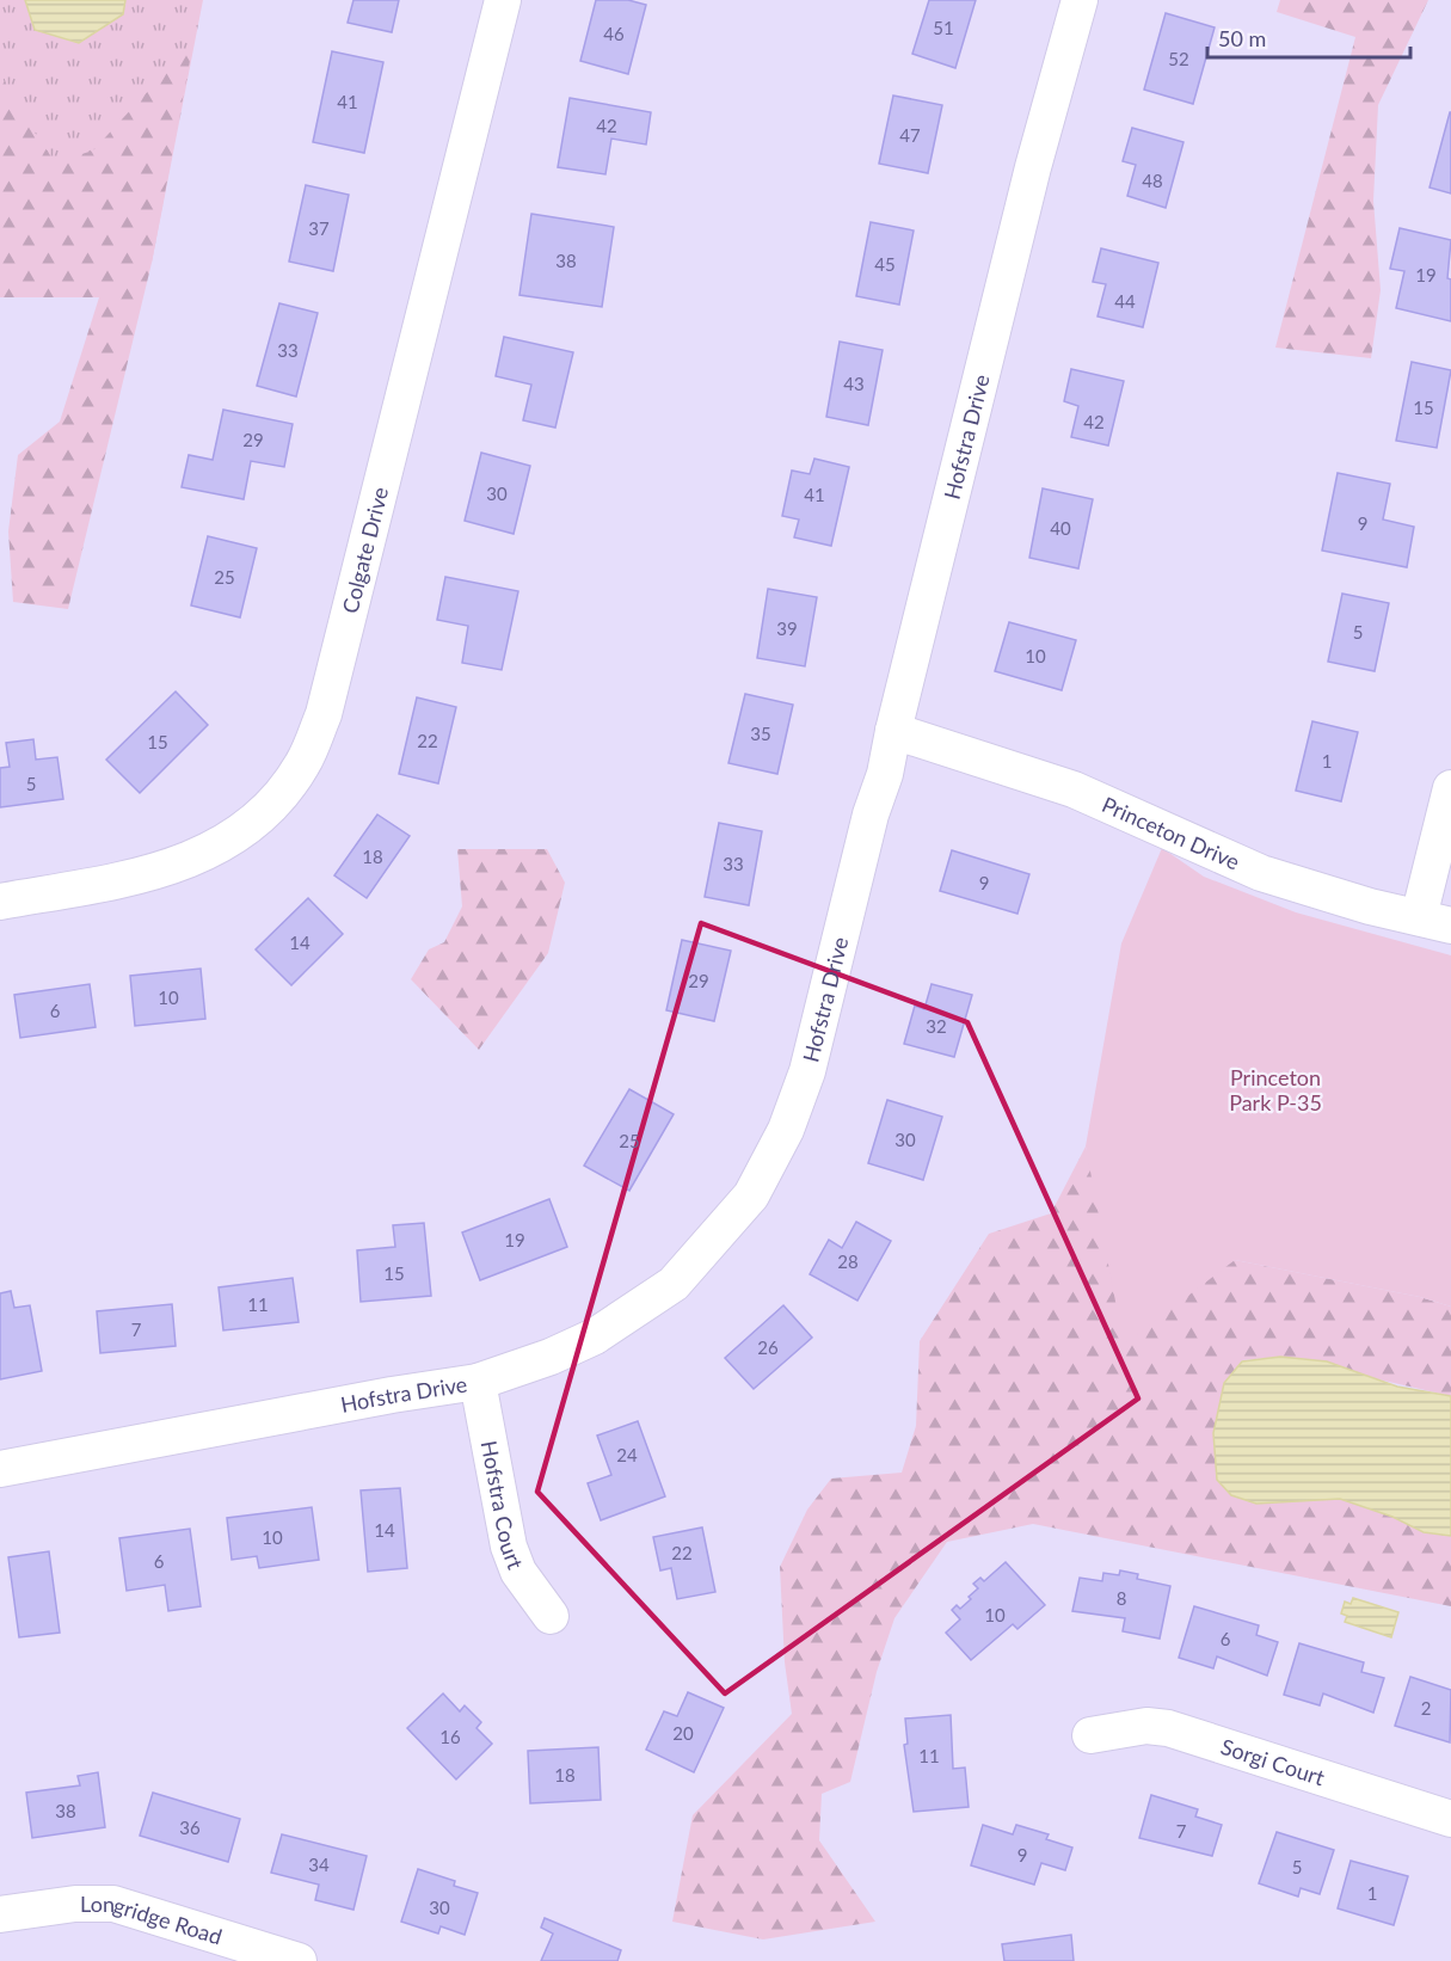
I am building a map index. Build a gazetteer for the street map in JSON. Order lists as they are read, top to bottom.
{
  "streets": {
    "street": [
      "Hofstra Drive",
      "Colgate Drive",
      "Princeton Drive",
      "Hofstra Court",
      "Sorgi Court",
      "Longridge Road"
    ]
  },
  "crossings": [
    ["Hofstra Drive", "Princeton Drive"],
    ["Hofstra Drive", "Hofstra Court"]
  ],
  "parks": ["Princeton Park P-35"],
  "house_numbers": [
    "51",
    "46",
    "52",
    "41",
    "42",
    "47",
    "48",
    "37",
    "38",
    "45",
    "19",
    "44",
    "33",
    "43",
    "15",
    "42",
    "29",
    "30",
    "41",
    "9",
    "40",
    "25",
    "39",
    "5",
    "10",
    "35",
    "22",
    "15",
    "1",
    "5",
    "18",
    "33",
    "9",
    "14",
    "29",
    "10",
    "6",
    "32",
    "30",
    "25",
    "19",
    "28",
    "15",
    "11",
    "7",
    "26",
    "24",
    "14",
    "10",
    "22",
    "6",
    "8",
    "10",
    "6",
    "2",
    "20",
    "16",
    "11",
    "18",
    "38",
    "36",
    "7",
    "9",
    "34",
    "5",
    "1",
    "30"
  ],
  "scale_bar": "50 m"
}
